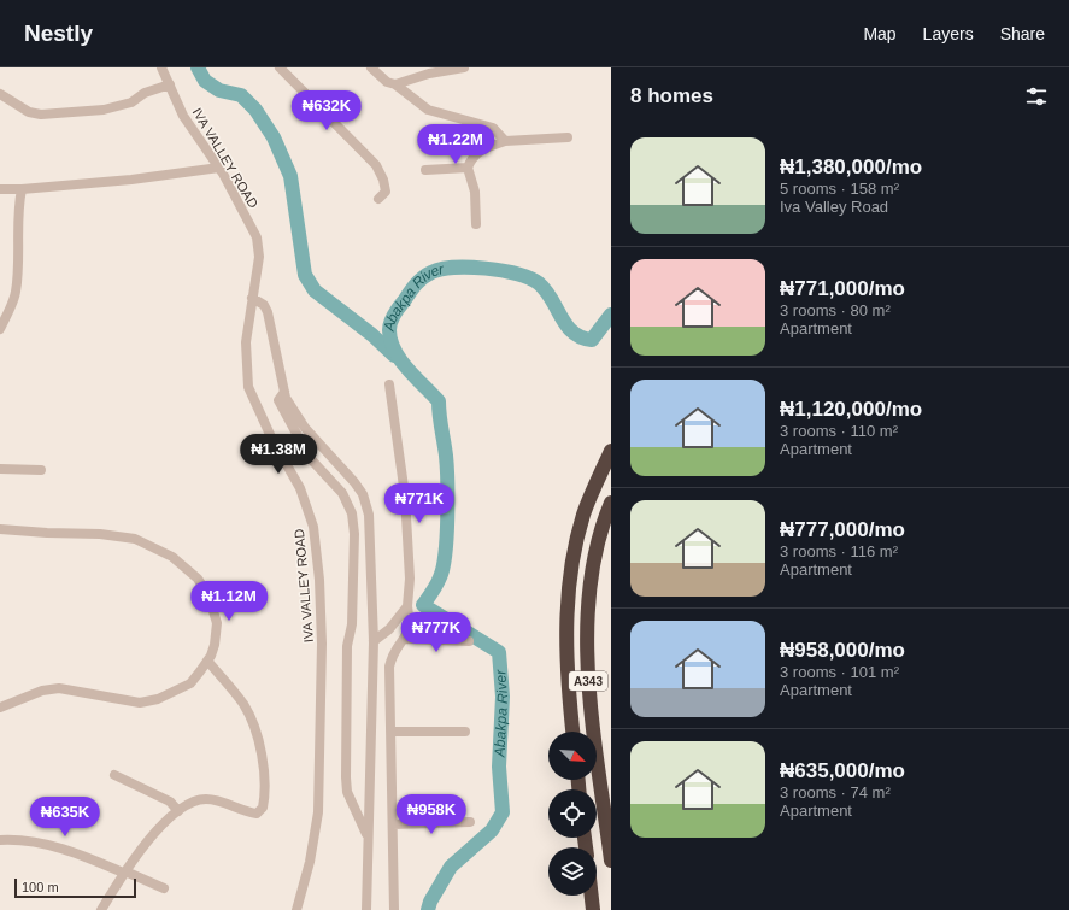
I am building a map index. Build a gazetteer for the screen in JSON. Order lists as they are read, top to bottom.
{
  "streets": {
    "highway": ["A343"],
    "street": ["IVA VALLEY ROAD"]
  },
  "water": ["Abakpa River"],
  "scale_bar": "100 m",
  "north": "bottom right",
  "page": {
    "header": "Nestly",
    "nav": ["Map", "Layers", "Share"],
    "heading": "8 homes",
    "price": [
      "₦632K",
      "₦1.22M",
      "₦1.38M",
      "₦771K",
      "₦1.12M",
      "₦777K",
      "₦958K",
      "₦635K"
    ],
    "list": [
      {
        "name": "₦1,380,000/mo",
        "note": "5 rooms · 158 m² · Iva Valley Road"
      },
      {
        "name": "₦771,000/mo",
        "note": "3 rooms · 80 m² · Apartment"
      },
      {
        "name": "₦1,120,000/mo",
        "note": "3 rooms · 110 m² · Apartment"
      },
      {
        "name": "₦777,000/mo",
        "note": "3 rooms · 116 m² · Apartment"
      },
      {
        "name": "₦958,000/mo",
        "note": "3 rooms · 101 m² · Apartment"
      },
      {
        "name": "₦635,000/mo",
        "note": "3 rooms · 74 m² · Apartment"
      }
    ],
    "scale": "100 m"
  }
}
